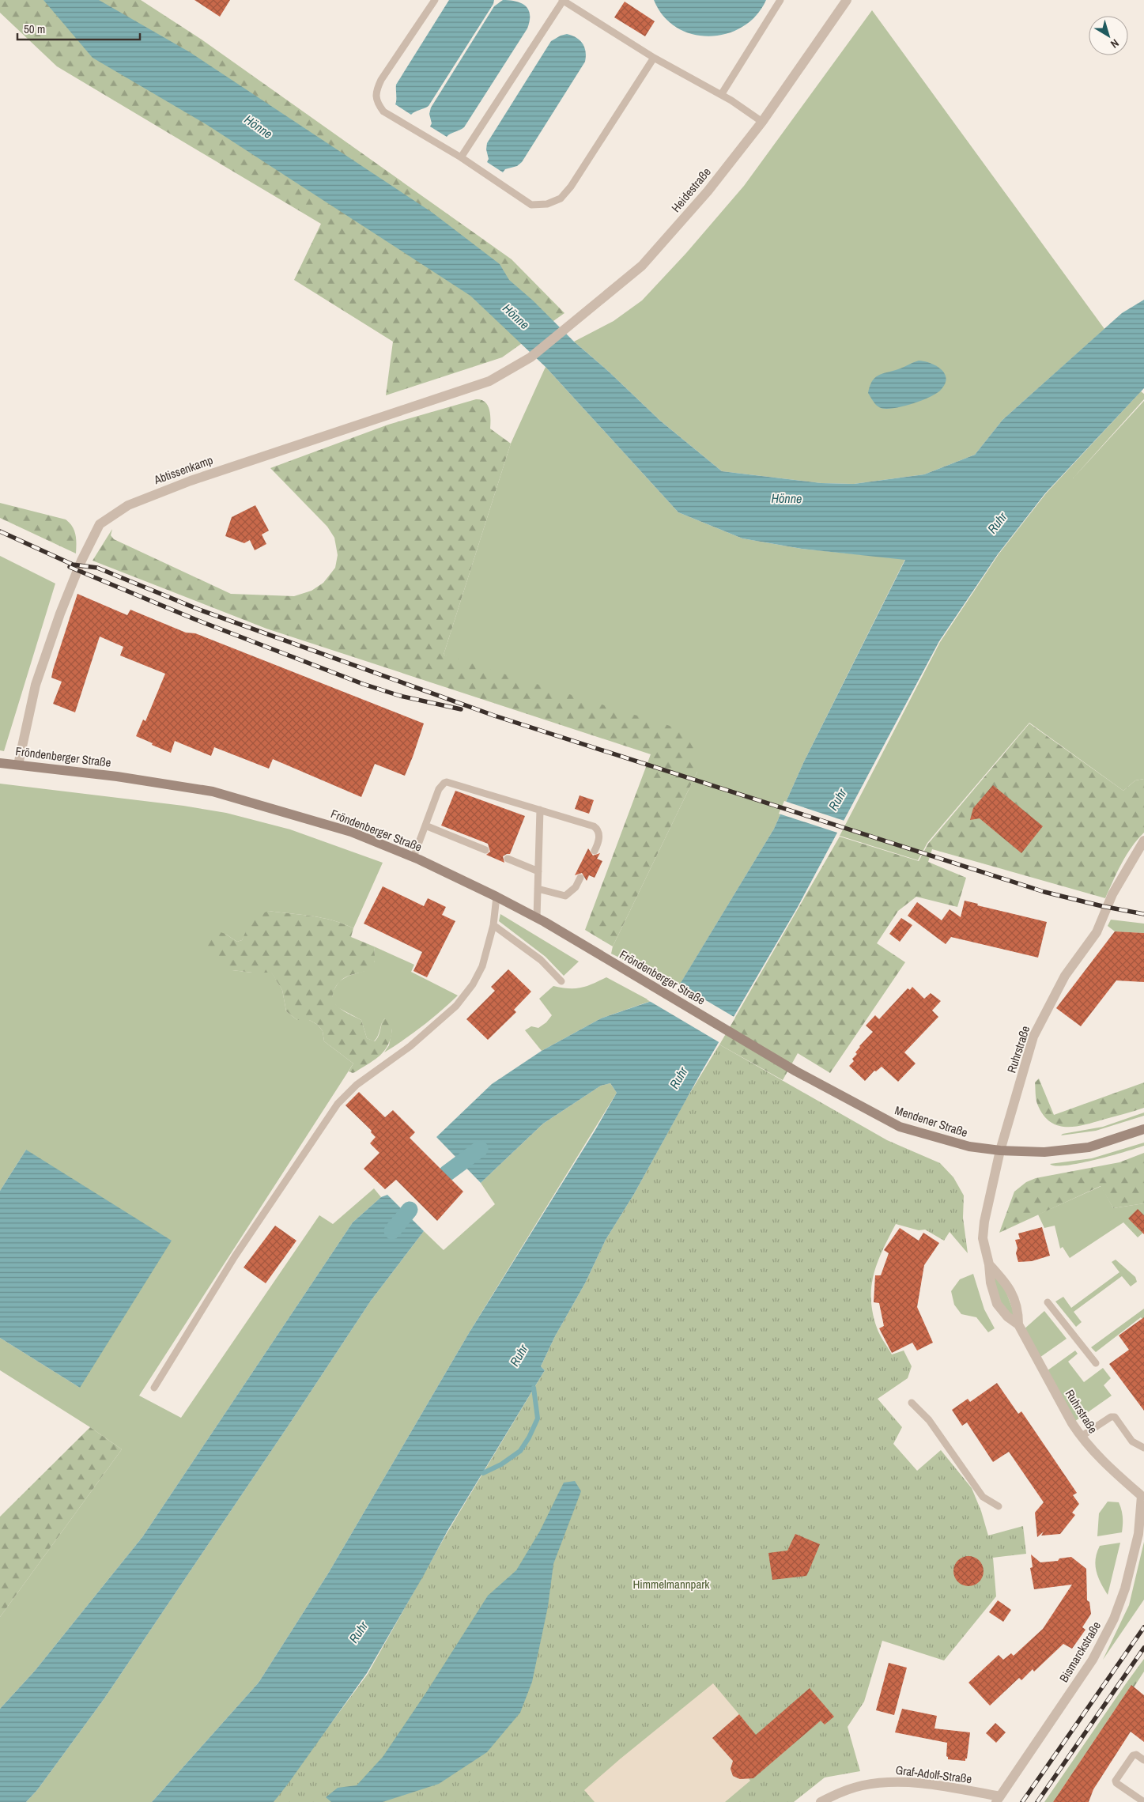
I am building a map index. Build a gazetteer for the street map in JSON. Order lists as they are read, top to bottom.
{
  "streets": {
    "main road": ["Fröndenberger Straße", "Mendener Straße"],
    "street": [
      "Heidestraße",
      "Abtissenkamp",
      "Ruhrstraße",
      "Bismarckstraße",
      "Graf-Adolf-Straße"
    ]
  },
  "crossings": [
    ["Heidestraße", "Abtissenkamp"],
    ["Abtissenkamp", "Fröndenberger Straße"],
    ["Fröndenberger Straße", "Mendener Straße"],
    ["Ruhrstraße", "Mendener Straße"],
    ["Ruhrstraße", "Bismarckstraße"],
    ["Bismarckstraße", "Graf-Adolf-Straße"]
  ],
  "water": ["Hönne", "Ruhr"],
  "parks": ["Himmelmannpark"],
  "scale_bar": "50 m",
  "north": "bottom right"
}
